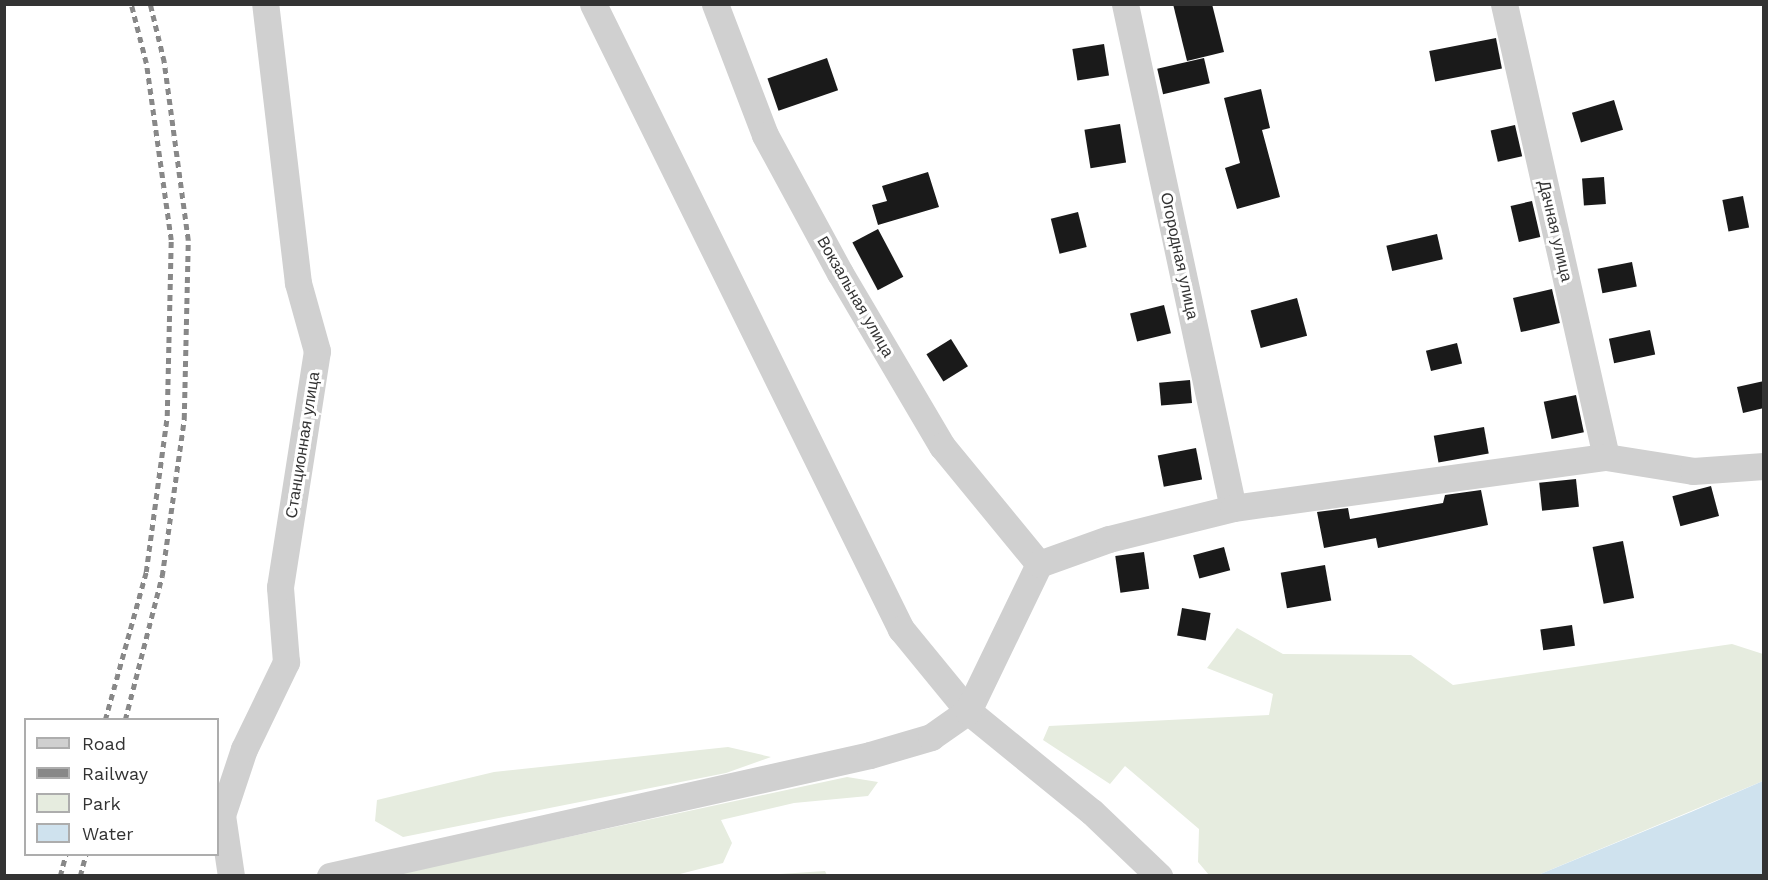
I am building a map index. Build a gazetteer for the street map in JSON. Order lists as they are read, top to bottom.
{
  "streets": {
    "street": [
      "Дачная улица",
      "Огородная улица",
      "Вокзальная улица",
      "Станционная улица"
    ]
  },
  "legend": [
    "Road",
    "Railway",
    "Park",
    "Water"
  ]
}
